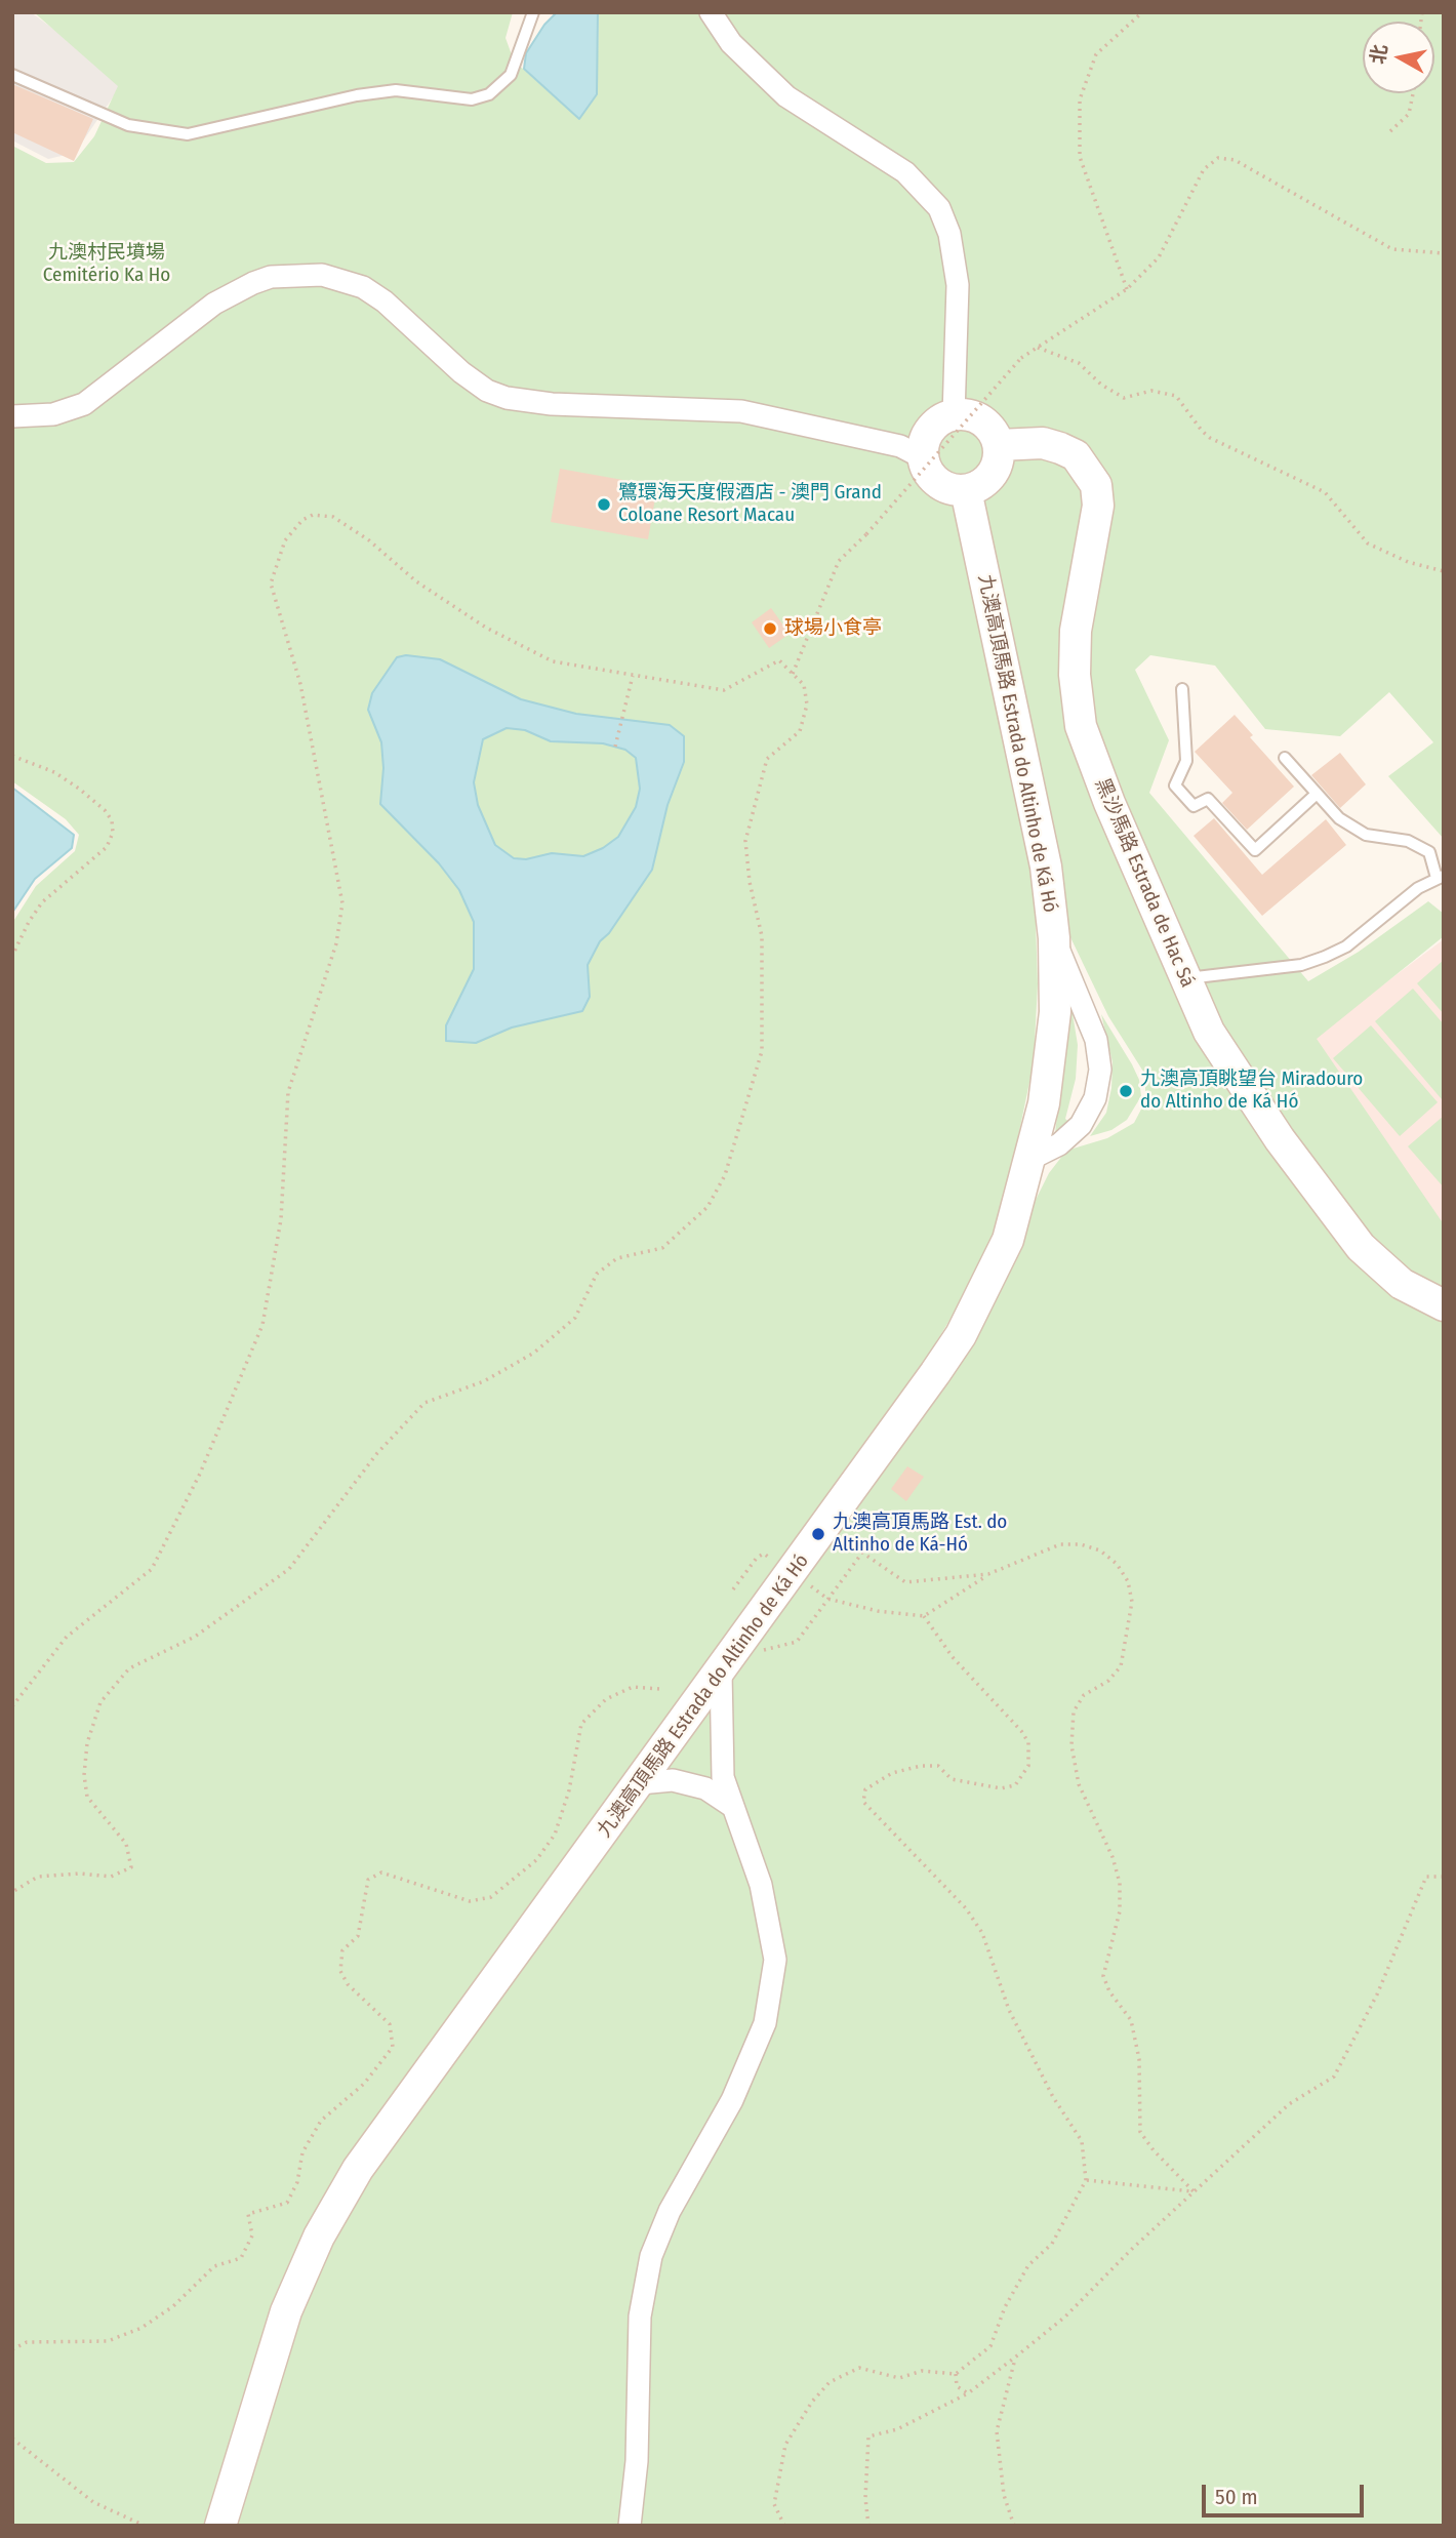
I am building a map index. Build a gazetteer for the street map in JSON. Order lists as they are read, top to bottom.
{
  "streets": {
    "main road": ["九澳高頂馬路 Estrada do Altinho de Ká Hó", "黑沙馬路 Estrada de Hac Sá"]
  },
  "crossings": [
    ["九澳高頂馬路 Estrada do Altinho de Ká Hó", "黑沙馬路 Estrada de Hac Sá"]
  ],
  "parks": ["九澳村民墳場 Cemitério Ka Ho"],
  "places": [
    "鷺環海天度假酒店 - 澳門 Grand Coloane Resort Macau",
    "球場小食亭",
    "九澳高頂眺望台 Miradouro do Altinho de Ká Hó",
    "九澳高頂馬路 Est. do Altinho de Ká-Hó"
  ],
  "scale_bar": "50 m",
  "north": "left"
}
